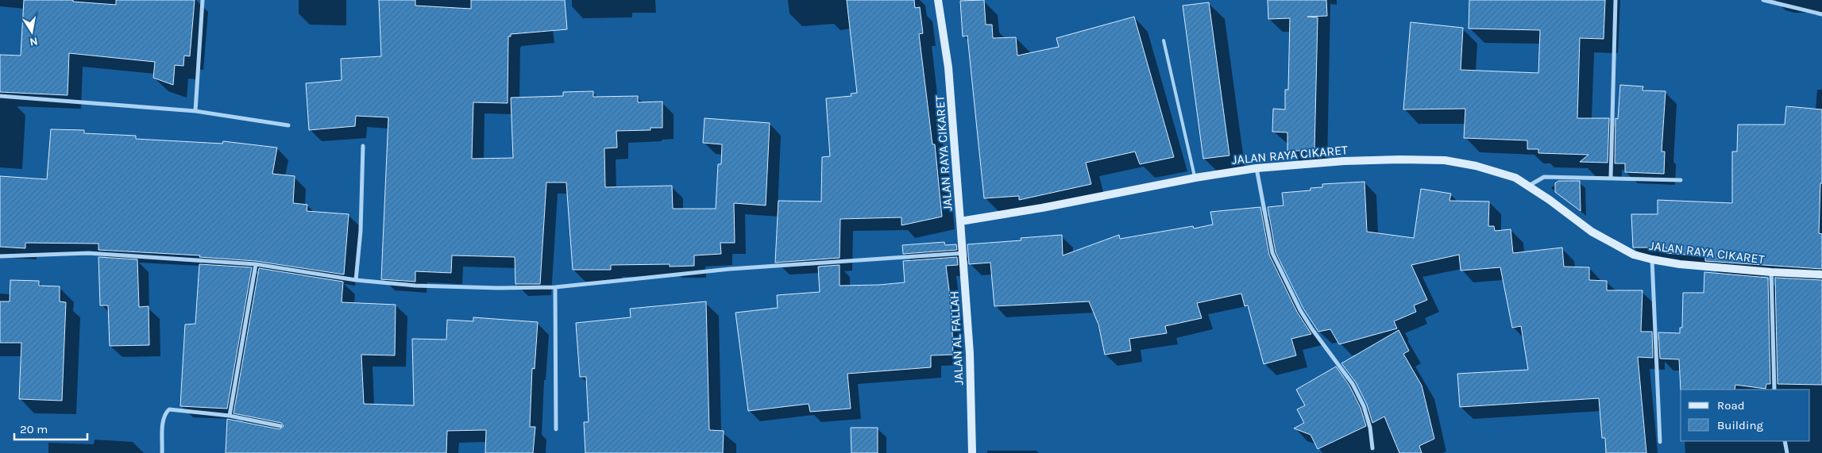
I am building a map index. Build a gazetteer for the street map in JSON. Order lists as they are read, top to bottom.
{
  "streets": {
    "main road": ["JALAN RAYA CIKARET", "JALAN AL FALLAH"]
  },
  "crossings": [
    ["JALAN RAYA CIKARET", "JALAN AL FALLAH"]
  ],
  "legend": ["Road", "Building"],
  "scale_bar": "20 m",
  "north": "bottom"
}
